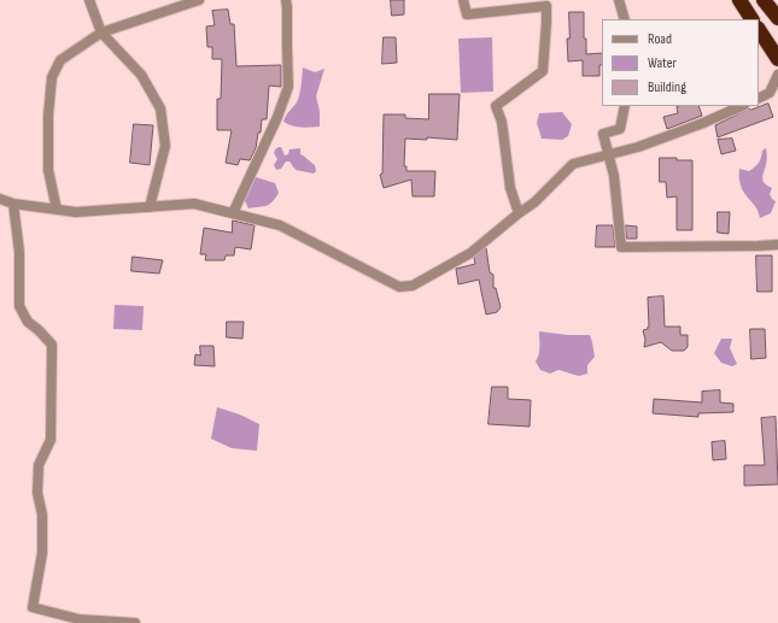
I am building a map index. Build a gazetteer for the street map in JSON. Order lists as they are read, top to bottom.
{
  "legend": ["Road", "Water", "Building"]
}
